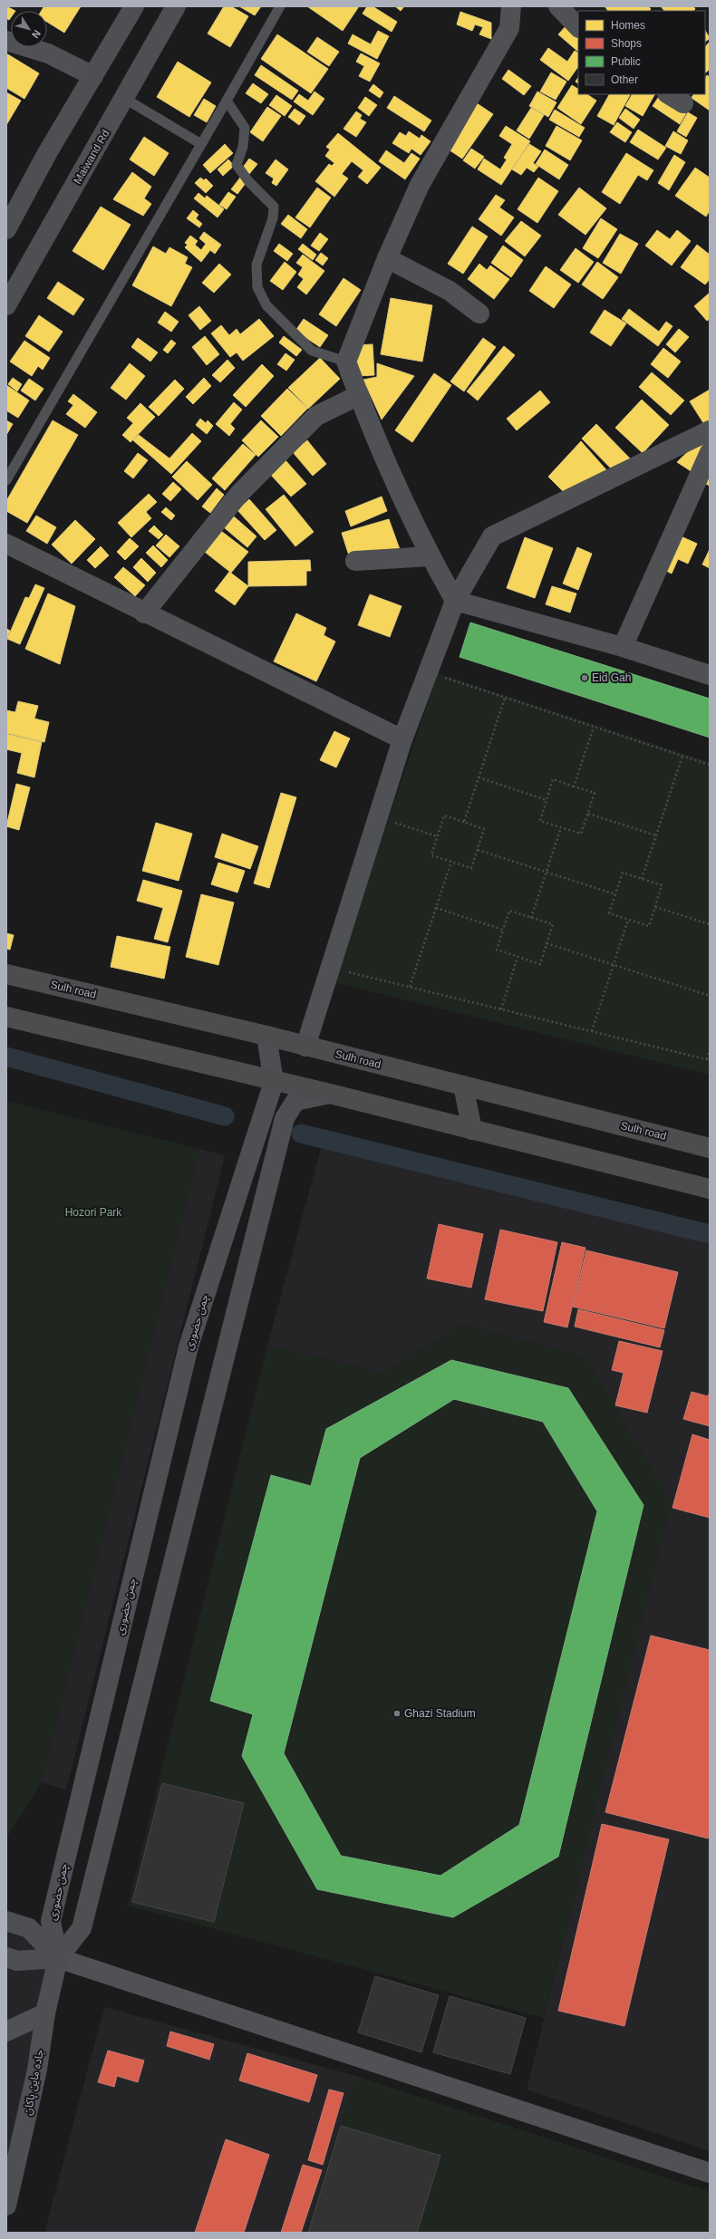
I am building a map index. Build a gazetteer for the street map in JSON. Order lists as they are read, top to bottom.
{
  "streets": {
    "highway": ["Sulh road"],
    "main road": ["Maiwand Rd", "چمن حضوری", "جاده ماین پاکان"]
  },
  "crossings": [
    ["Sulh road", "چمن حضوری"],
    ["چمن حضوری", "جاده ماین پاکان"]
  ],
  "parks": ["Hozori Park"],
  "places": ["Eid Gah", "Ghazi Stadium"],
  "legend": [
    "Homes",
    "Shops",
    "Public",
    "Other"
  ],
  "north": "bottom right"
}
